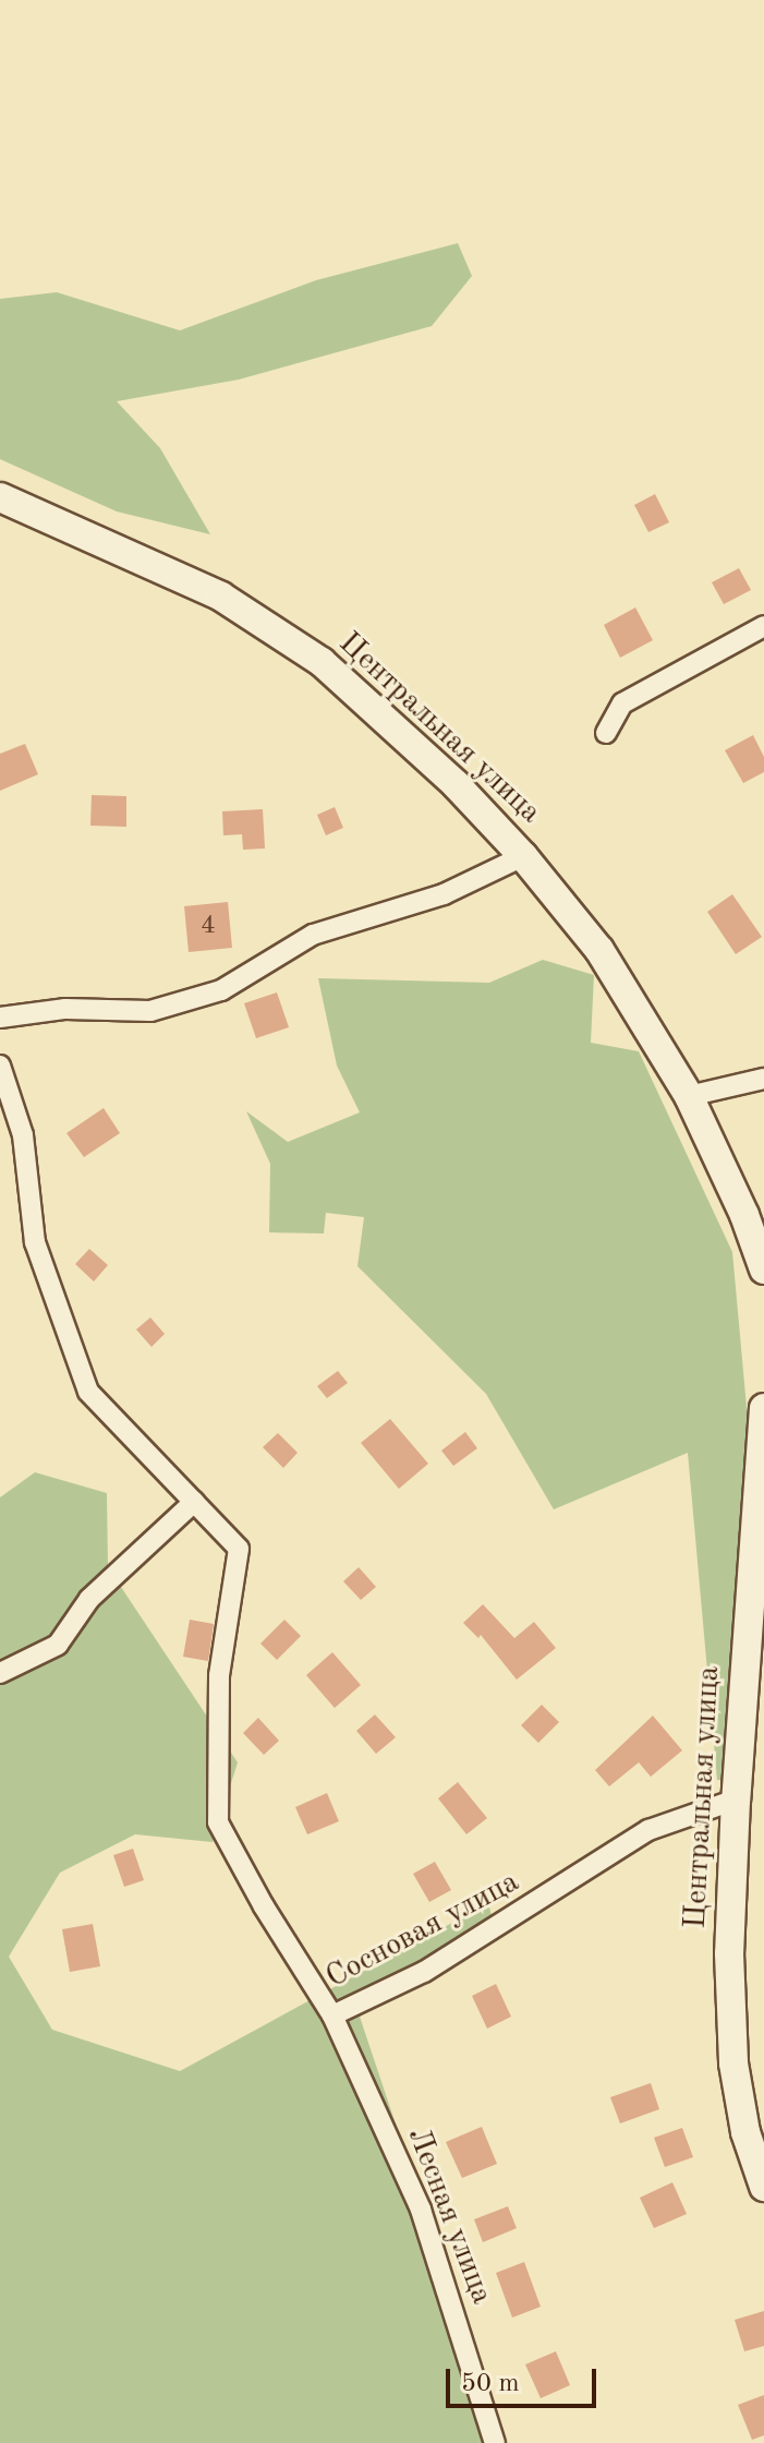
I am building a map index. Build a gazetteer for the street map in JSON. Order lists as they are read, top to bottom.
{
  "streets": {
    "street": ["Центральная улица", "Сосновая улица", "Лесная улица"]
  },
  "crossings": [
    ["Центральная улица", "Сосновая улица"],
    ["Сосновая улица", "Лесная улица"]
  ],
  "house_numbers": ["4"],
  "scale_bar": "50 m"
}
